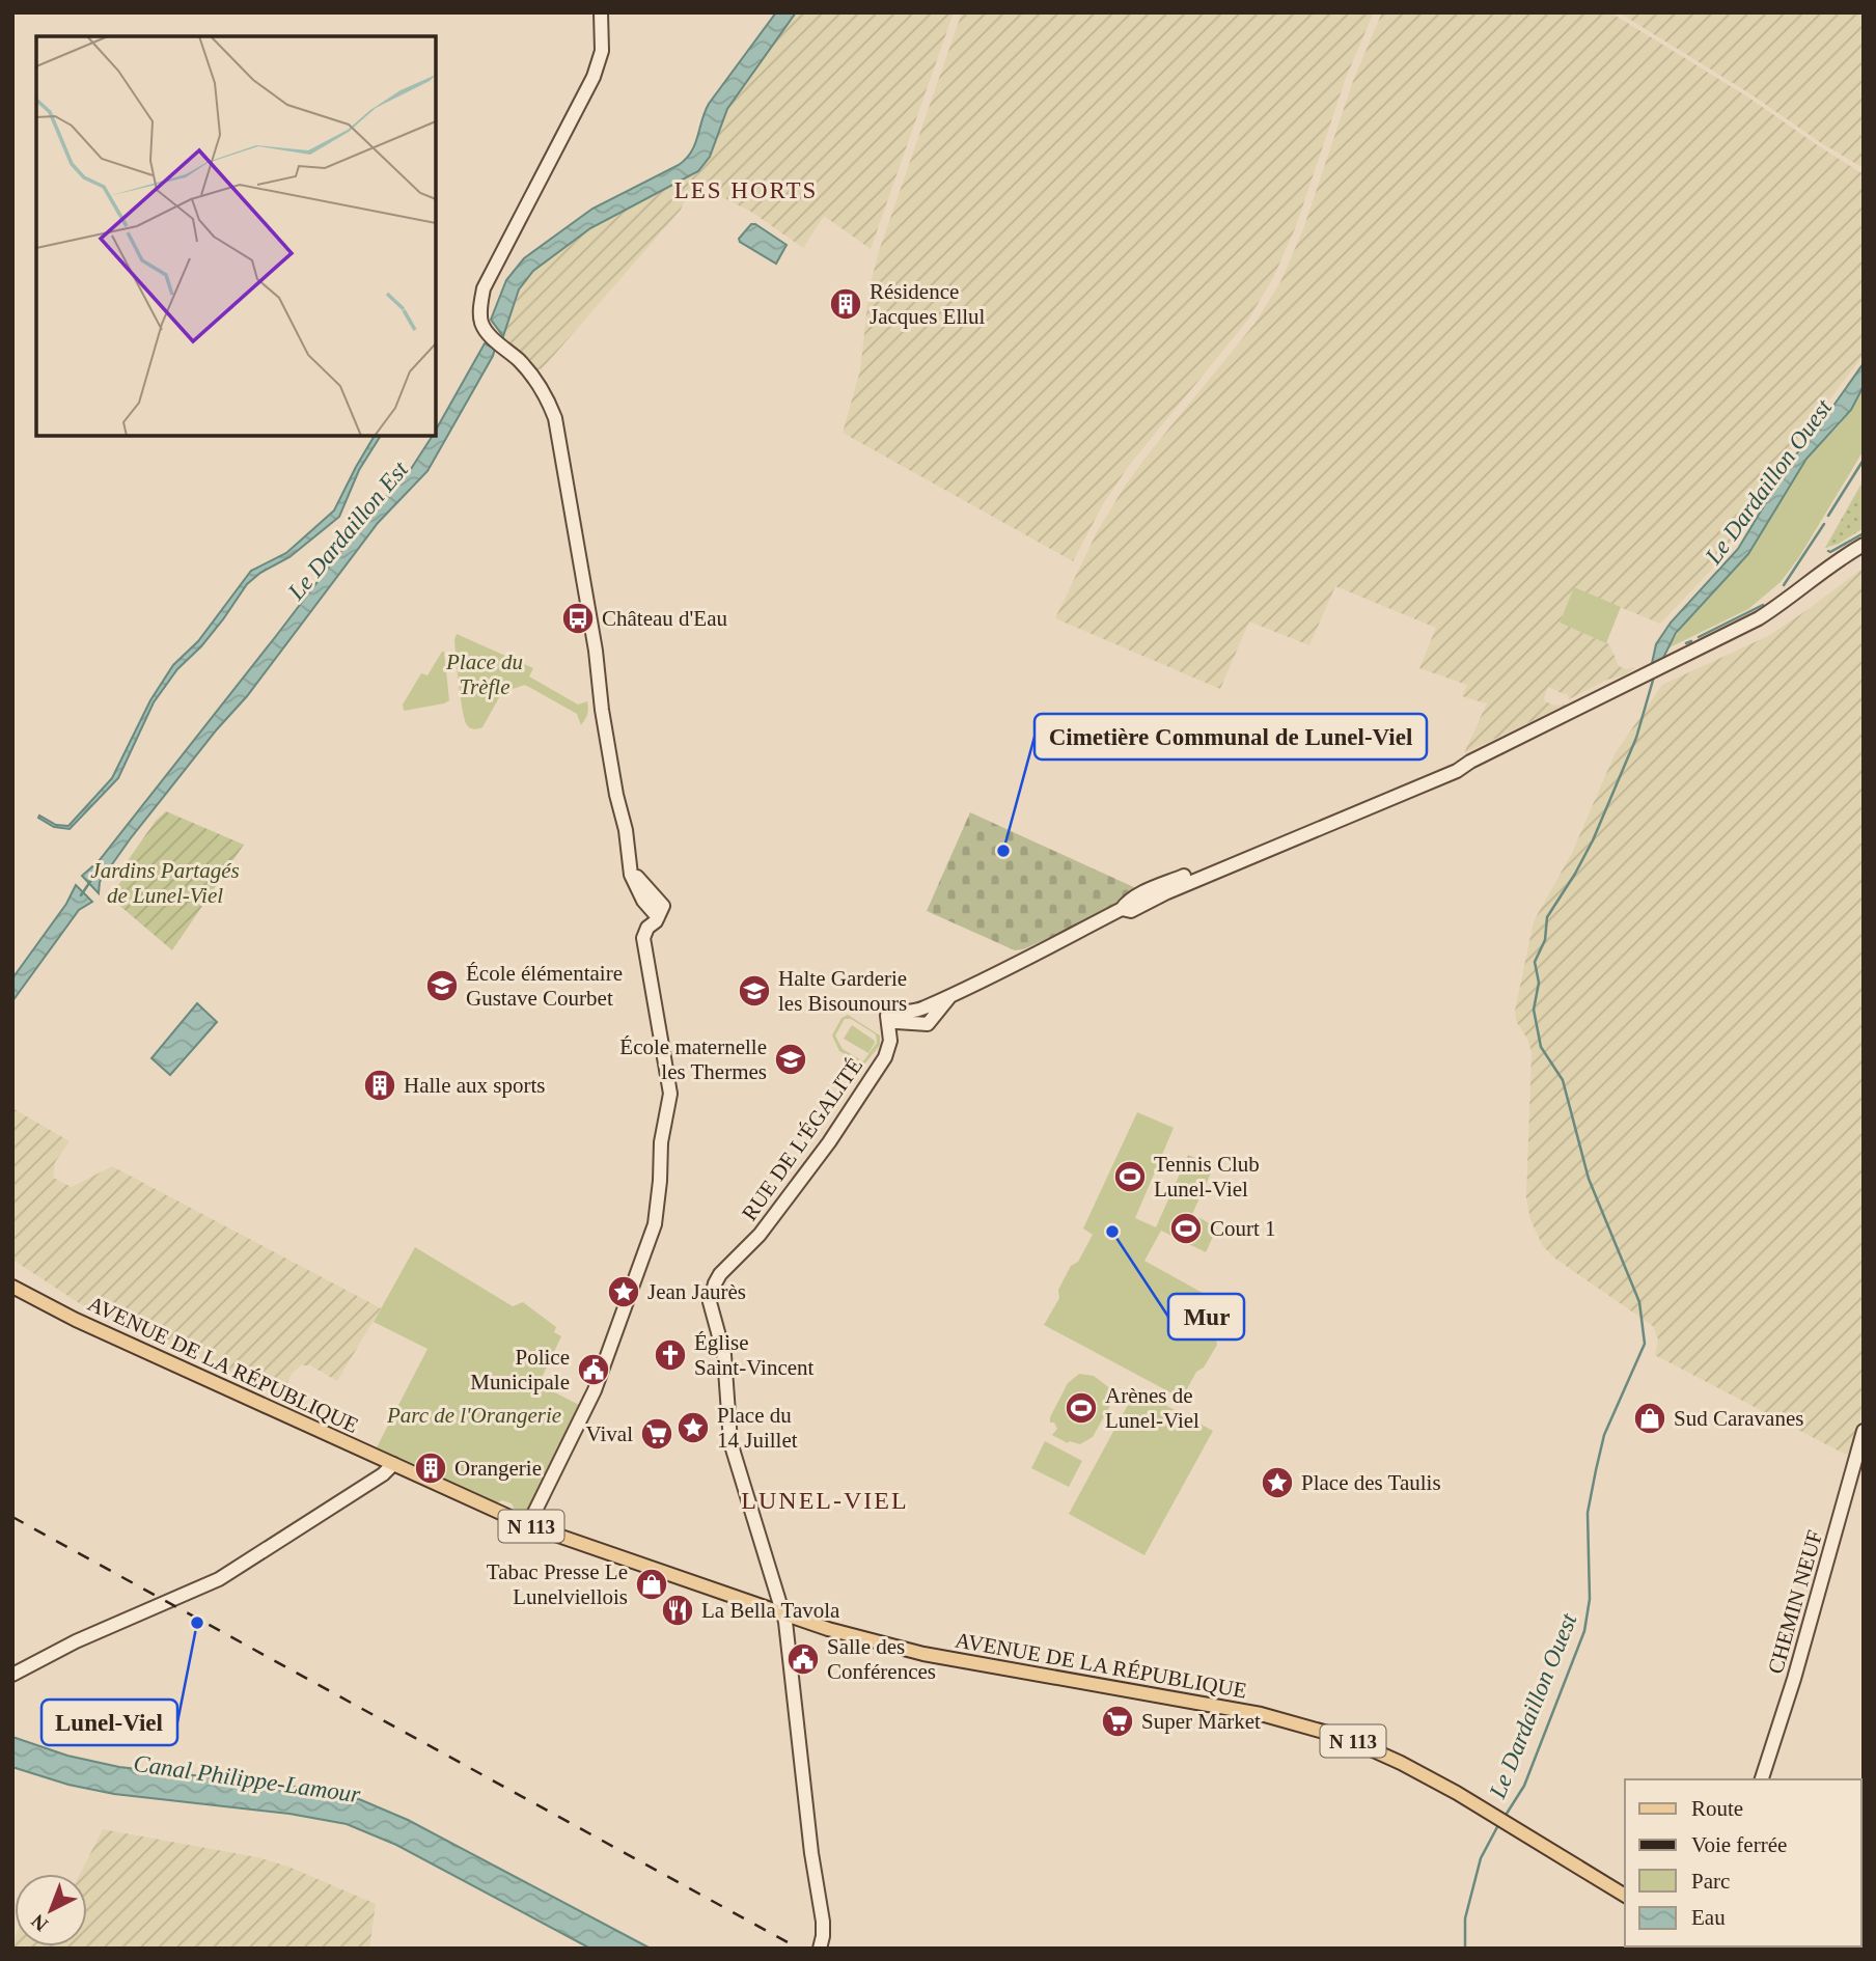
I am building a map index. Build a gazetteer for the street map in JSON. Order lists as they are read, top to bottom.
{
  "streets": {
    "main road": ["AVENUE DE LA RÉPUBLIQUE", "N 113"],
    "street": ["RUE DE L'ÉGALITÉ", "CHEMIN NEUF"]
  },
  "crossings": [
    ["RUE DE L'ÉGALITÉ", "AVENUE DE LA RÉPUBLIQUE"],
    ["AVENUE DE LA RÉPUBLIQUE", "N 113"]
  ],
  "districts": ["LES HORTS", "LUNEL-VIEL"],
  "water": ["Le Dardaillon Ouest", "Le Dardaillon Est", "Canal Philippe-Lamour"],
  "parks": ["Place du Trèfle", "Jardins Partagés de Lunel-Viel", "Parc de l'Orangerie"],
  "places": {
    "building": ["Résidence Jacques Ellul", "Halle aux sports", "Orangerie"],
    "bus stop": ["Château d'Eau"],
    "other": ["Cimetière Communal de Lunel-Viel", "Mur", "Lunel-Viel"],
    "school or university": ["École élémentaire Gustave Courbet", "Halte Garderie les Bisounours", "École maternelle les Thermes"],
    "sports": ["Tennis Club Lunel-Viel", "Court 1", "Arènes de Lunel-Viel"],
    "place": ["Jean Jaurès", "Place du 14 Juillet", "Place des Taulis"],
    "church": ["Église Saint-Vincent"],
    "public building": ["Police Municipale", "Salle des Conférences"],
    "shop": ["Sud Caravanes", "Tabac Presse Le Lunelviellois"],
    "supermarket": ["Vival", "Super Market"],
    "restaurant": ["La Bella Tavola"]
  },
  "legend": [
    "Route",
    "Voie ferrée",
    "Parc",
    "Eau"
  ],
  "north": "bottom left"
}
